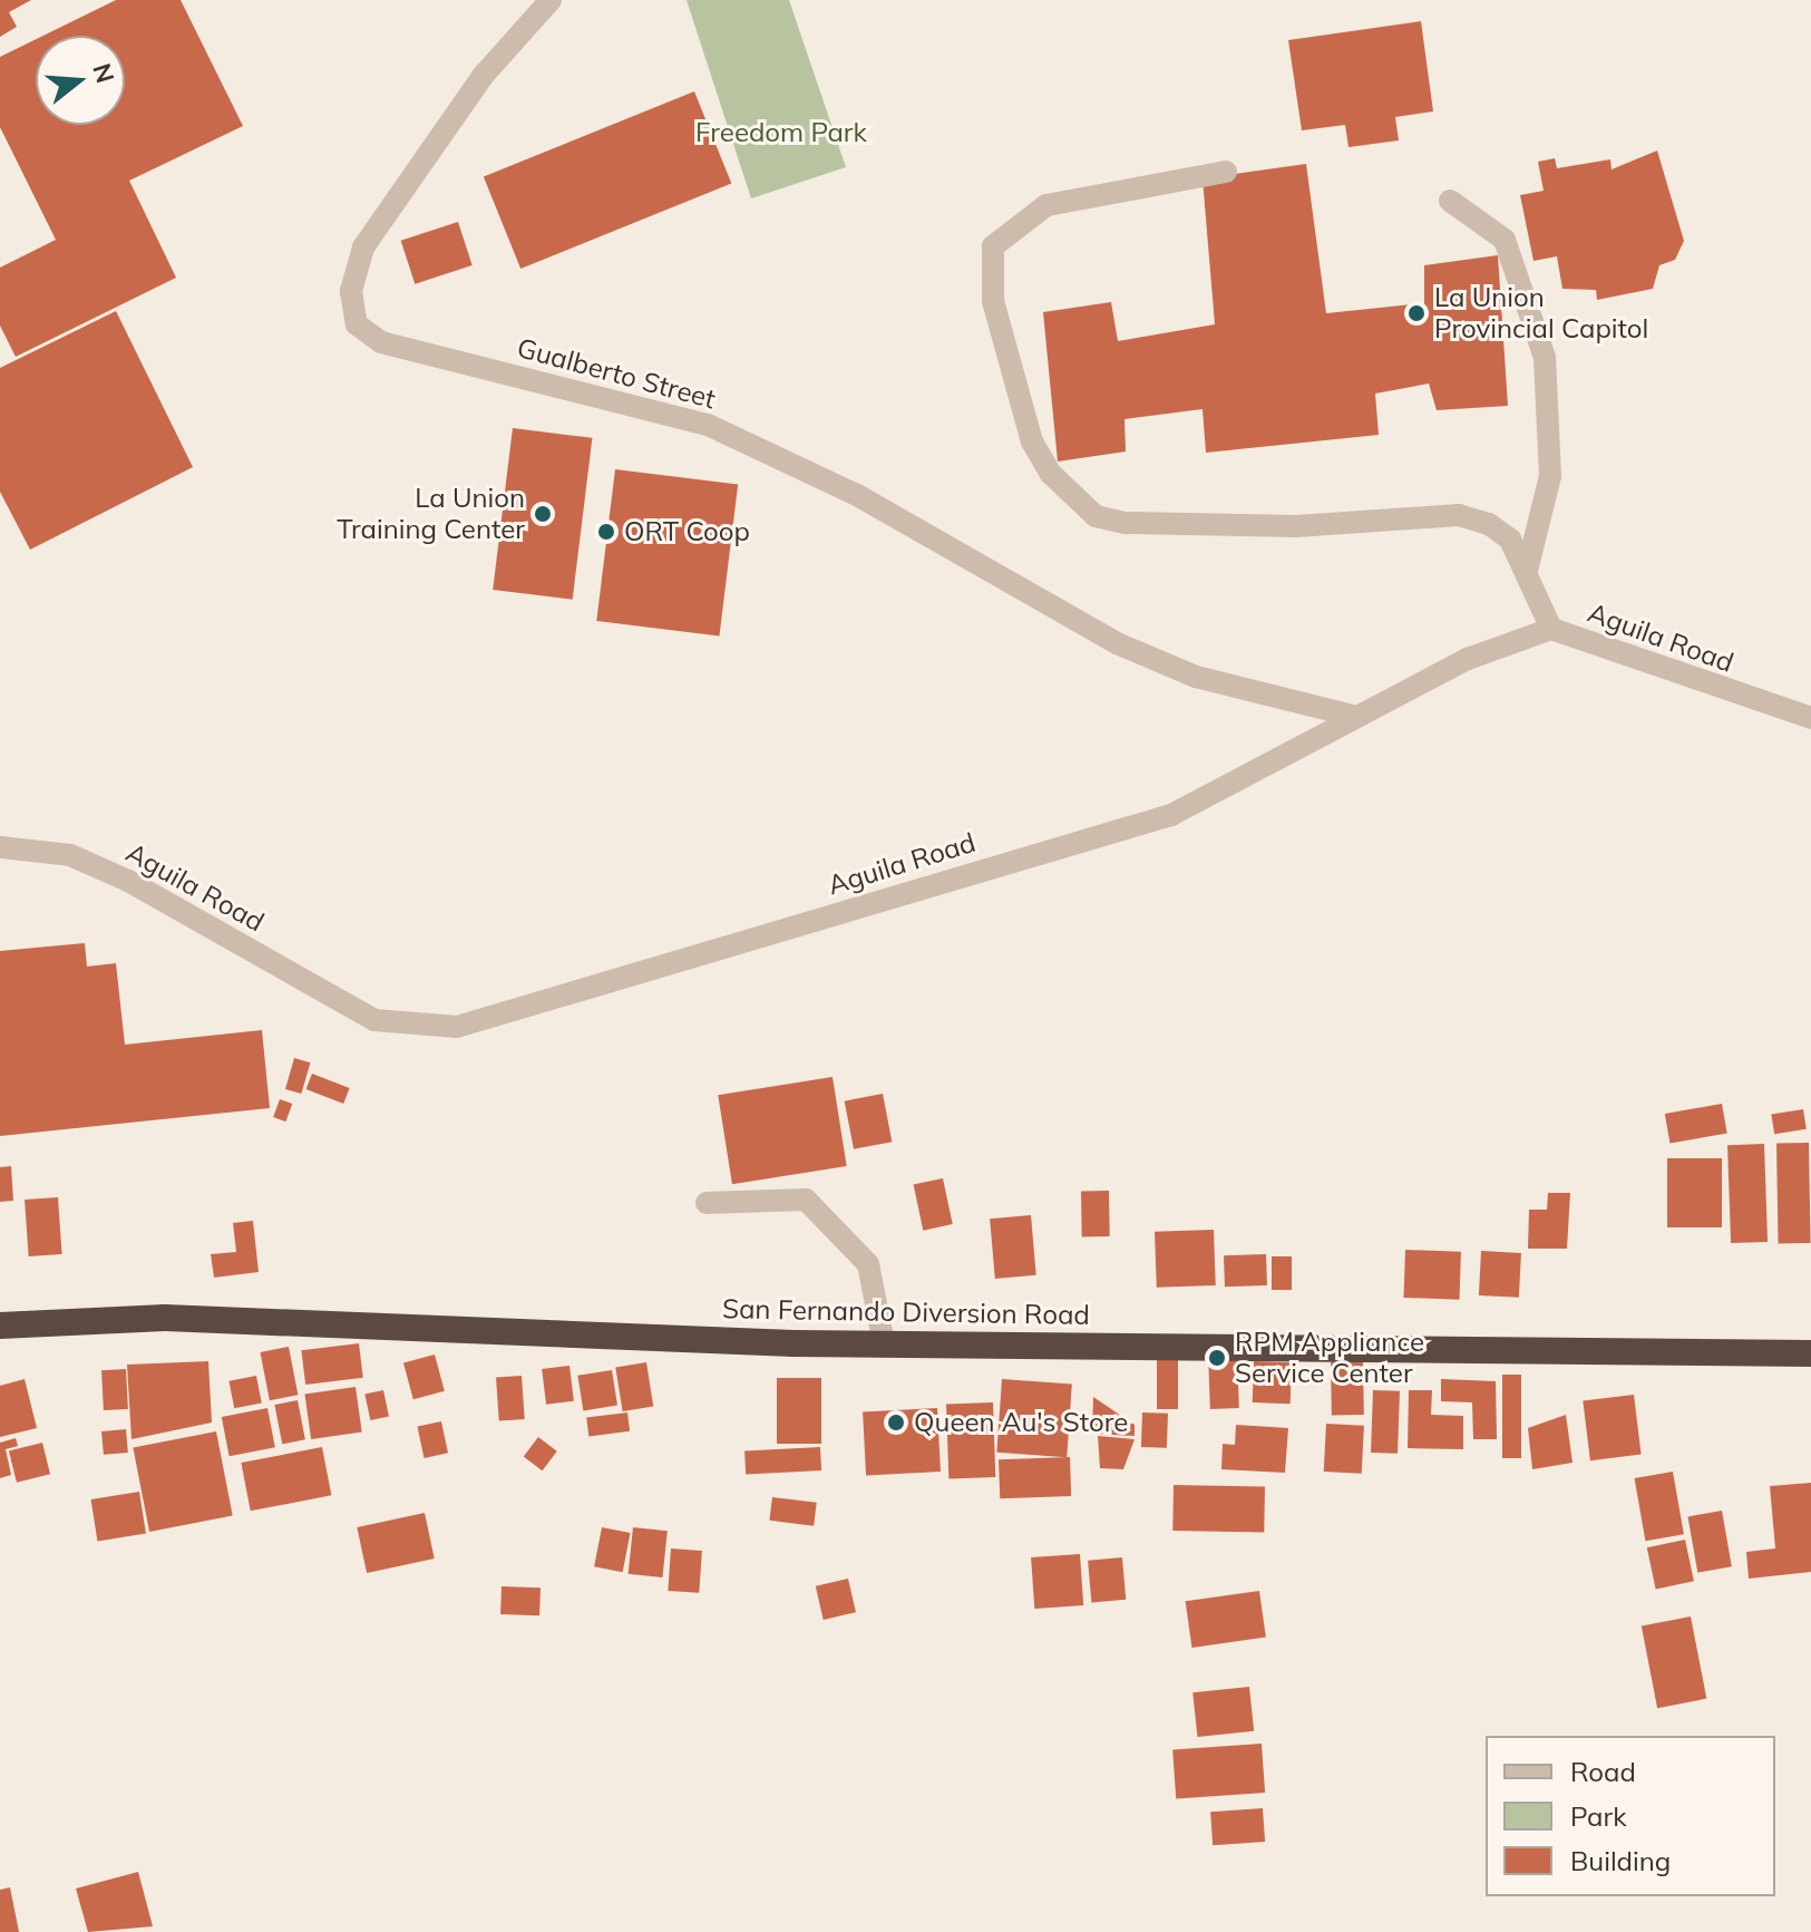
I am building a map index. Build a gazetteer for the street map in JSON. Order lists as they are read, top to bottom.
{
  "streets": {
    "highway": ["San Fernando Diversion Road"],
    "street": ["Gualberto Street", "Aguila Road"]
  },
  "crossings": [
    ["Gualberto Street", "Aguila Road"]
  ],
  "parks": ["Freedom Park"],
  "places": [
    "La Union Provincial Capitol",
    "La Union Training Center",
    "ORT Coop",
    "RPM Appliance Service Center",
    "Queen Au's Store"
  ],
  "legend": ["Road", "Park", "Building"],
  "north": "right"
}
